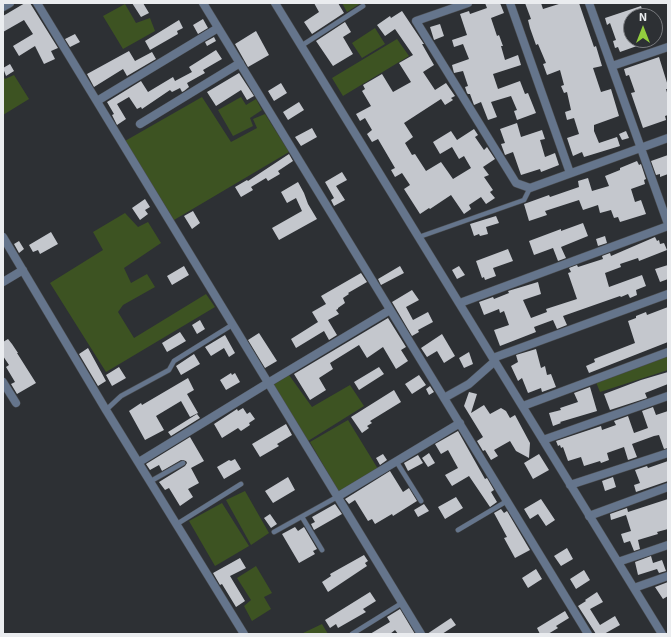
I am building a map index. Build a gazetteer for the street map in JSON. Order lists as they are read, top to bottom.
{
  "north": "top"
}
